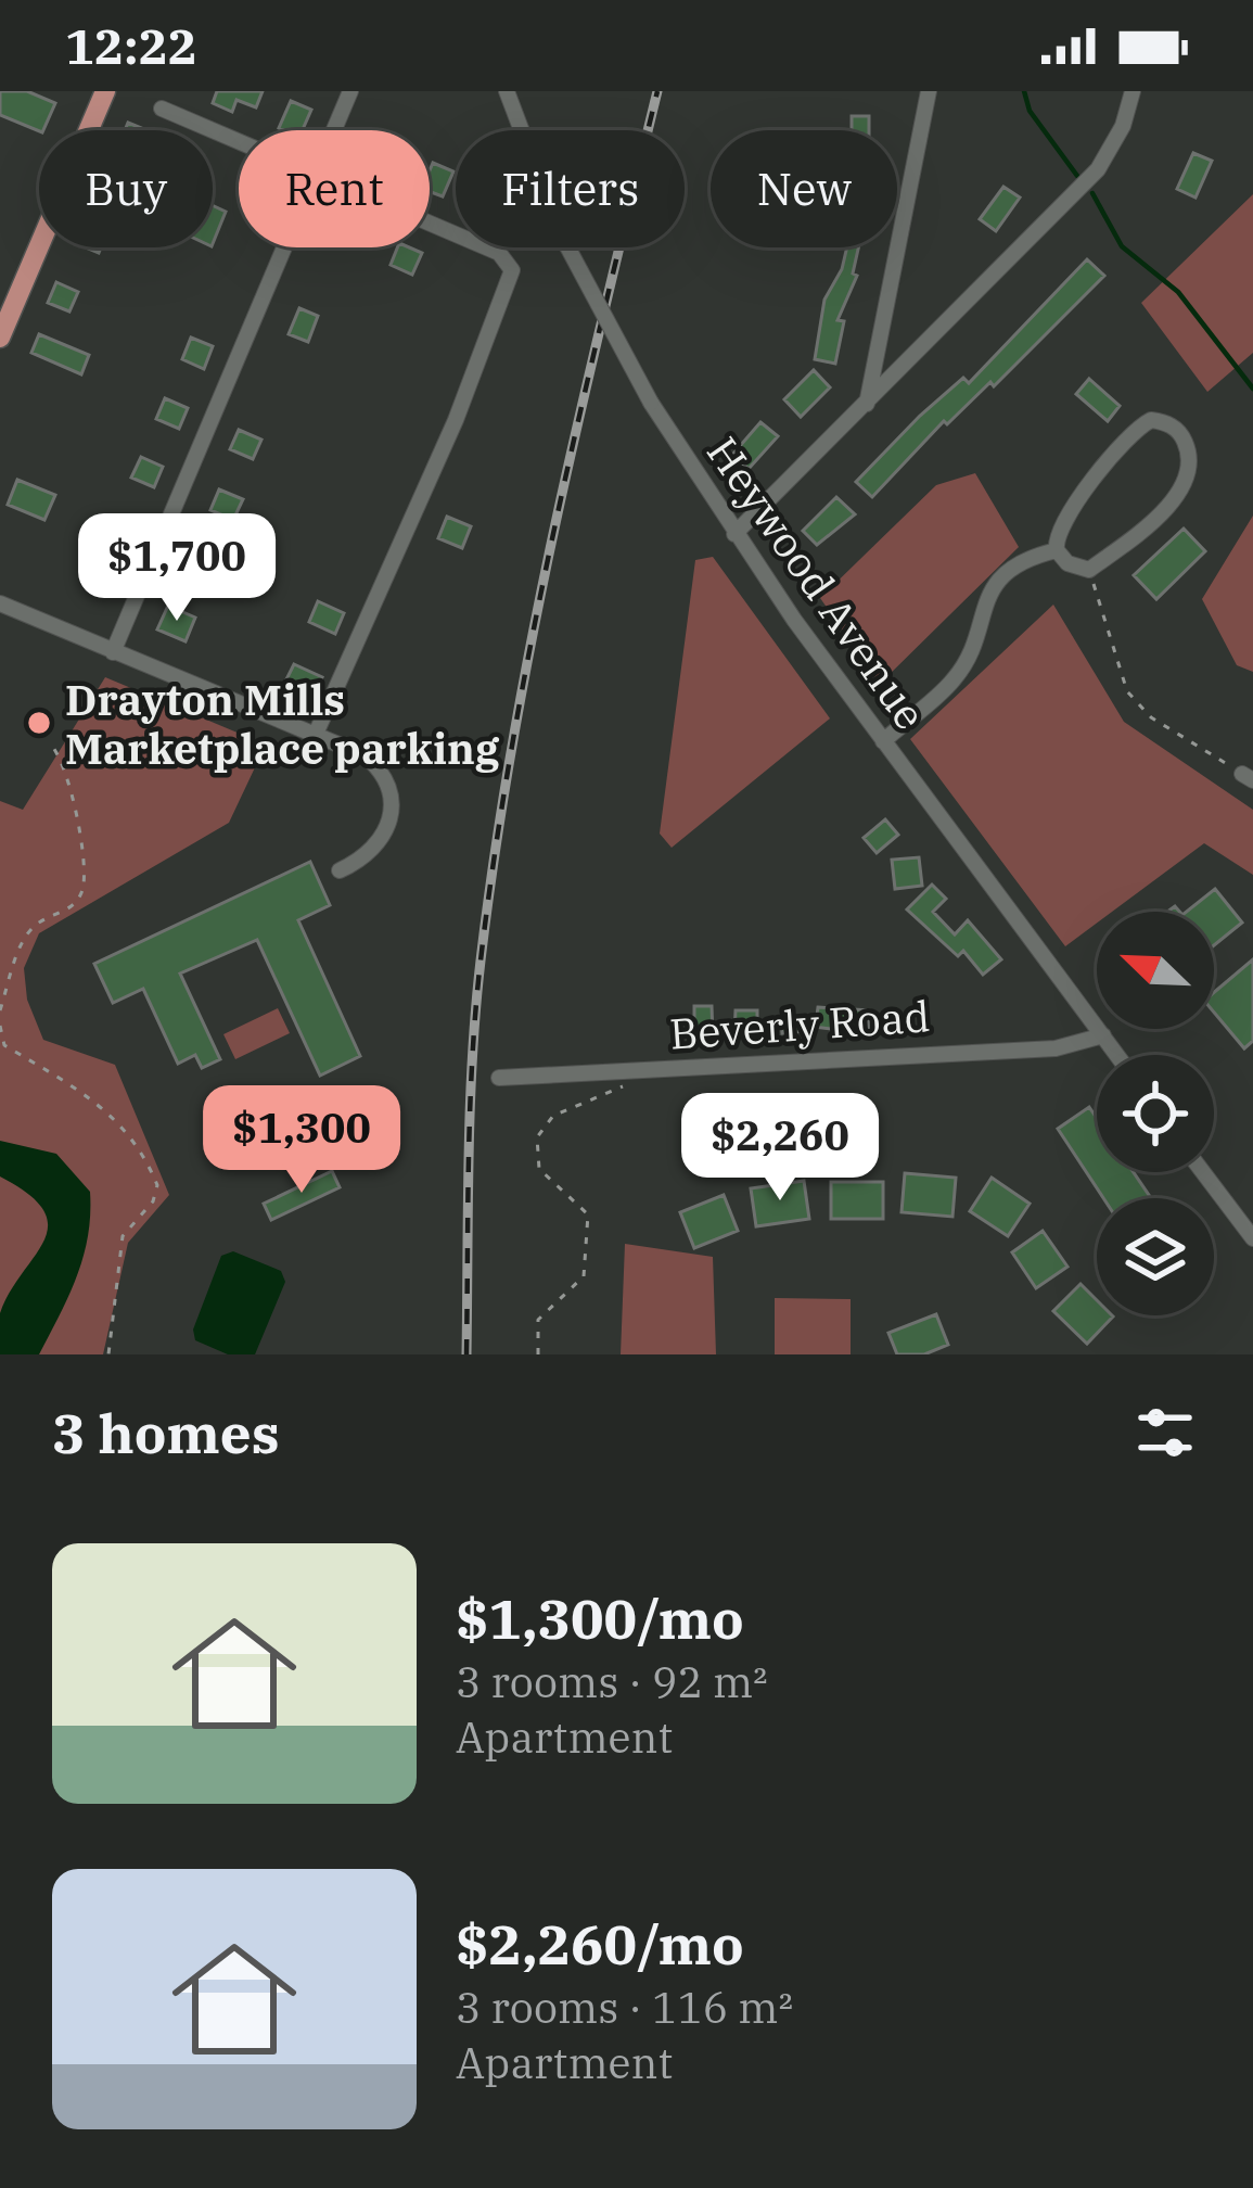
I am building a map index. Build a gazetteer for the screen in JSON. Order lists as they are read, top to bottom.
{
  "streets": {
    "street": ["Heywood Avenue", "Beverly Road"]
  },
  "crossings": [
    ["Heywood Avenue", "Beverly Road"]
  ],
  "places": ["Drayton Mills Marketplace parking"],
  "north": "top left",
  "page": {
    "status": "12:22",
    "chip": [
      "Buy",
      "Rent",
      "Filters",
      "New"
    ],
    "price": ["$1,700", "$1,300", "$2,260"],
    "heading": "3 homes",
    "list": [
      {
        "name": "$1,300/mo",
        "note": "3 rooms · 92 m² · Apartment"
      },
      {
        "name": "$2,260/mo",
        "note": "3 rooms · 116 m² · Apartment"
      }
    ]
  }
}
